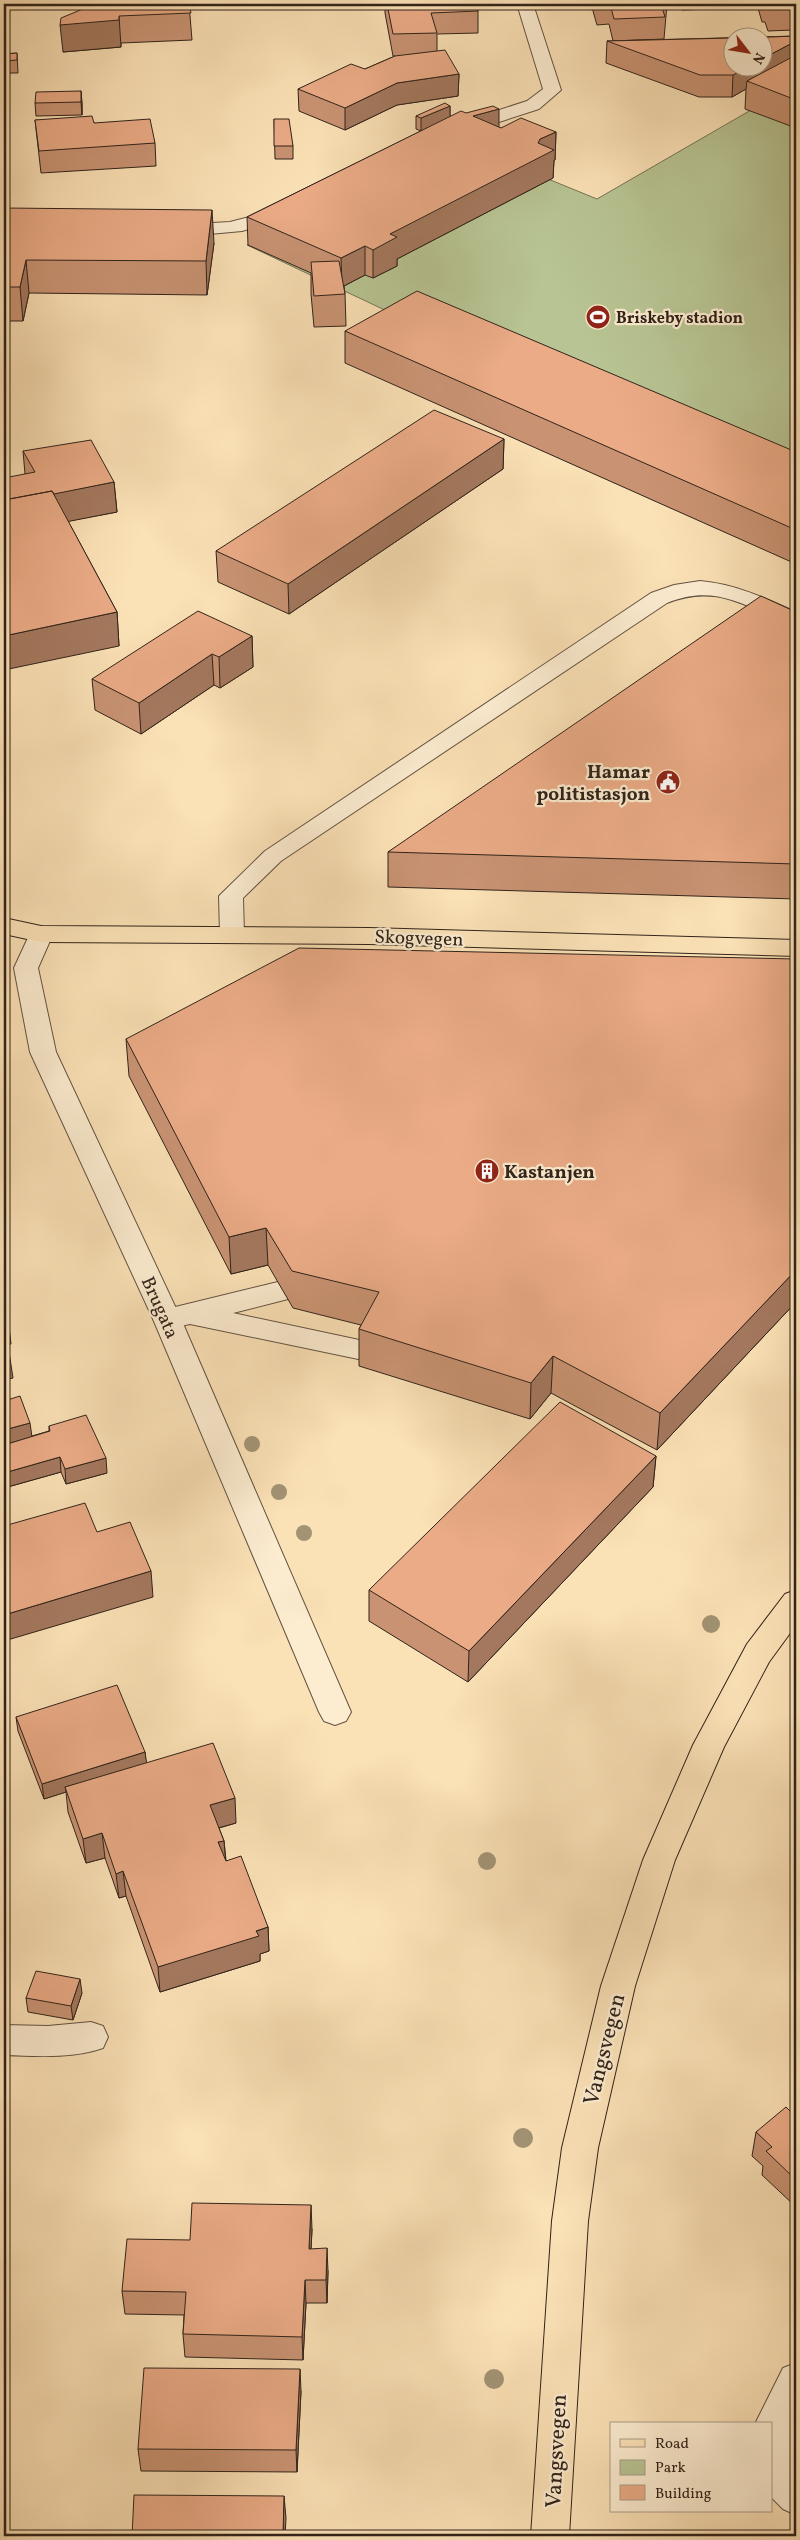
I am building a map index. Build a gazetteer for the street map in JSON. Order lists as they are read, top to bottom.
{
  "streets": {
    "main road": ["Skogvegen", "Vangsvegen"],
    "street": ["Brugata"]
  },
  "crossings": [
    ["Skogvegen", "Brugata"]
  ],
  "places": {
    "sports": ["Briskeby stadion"],
    "public building": ["Hamar politistasjon"],
    "building": ["Kastanjen"]
  },
  "legend": ["Road", "Park", "Building"],
  "north": "bottom right"
}
